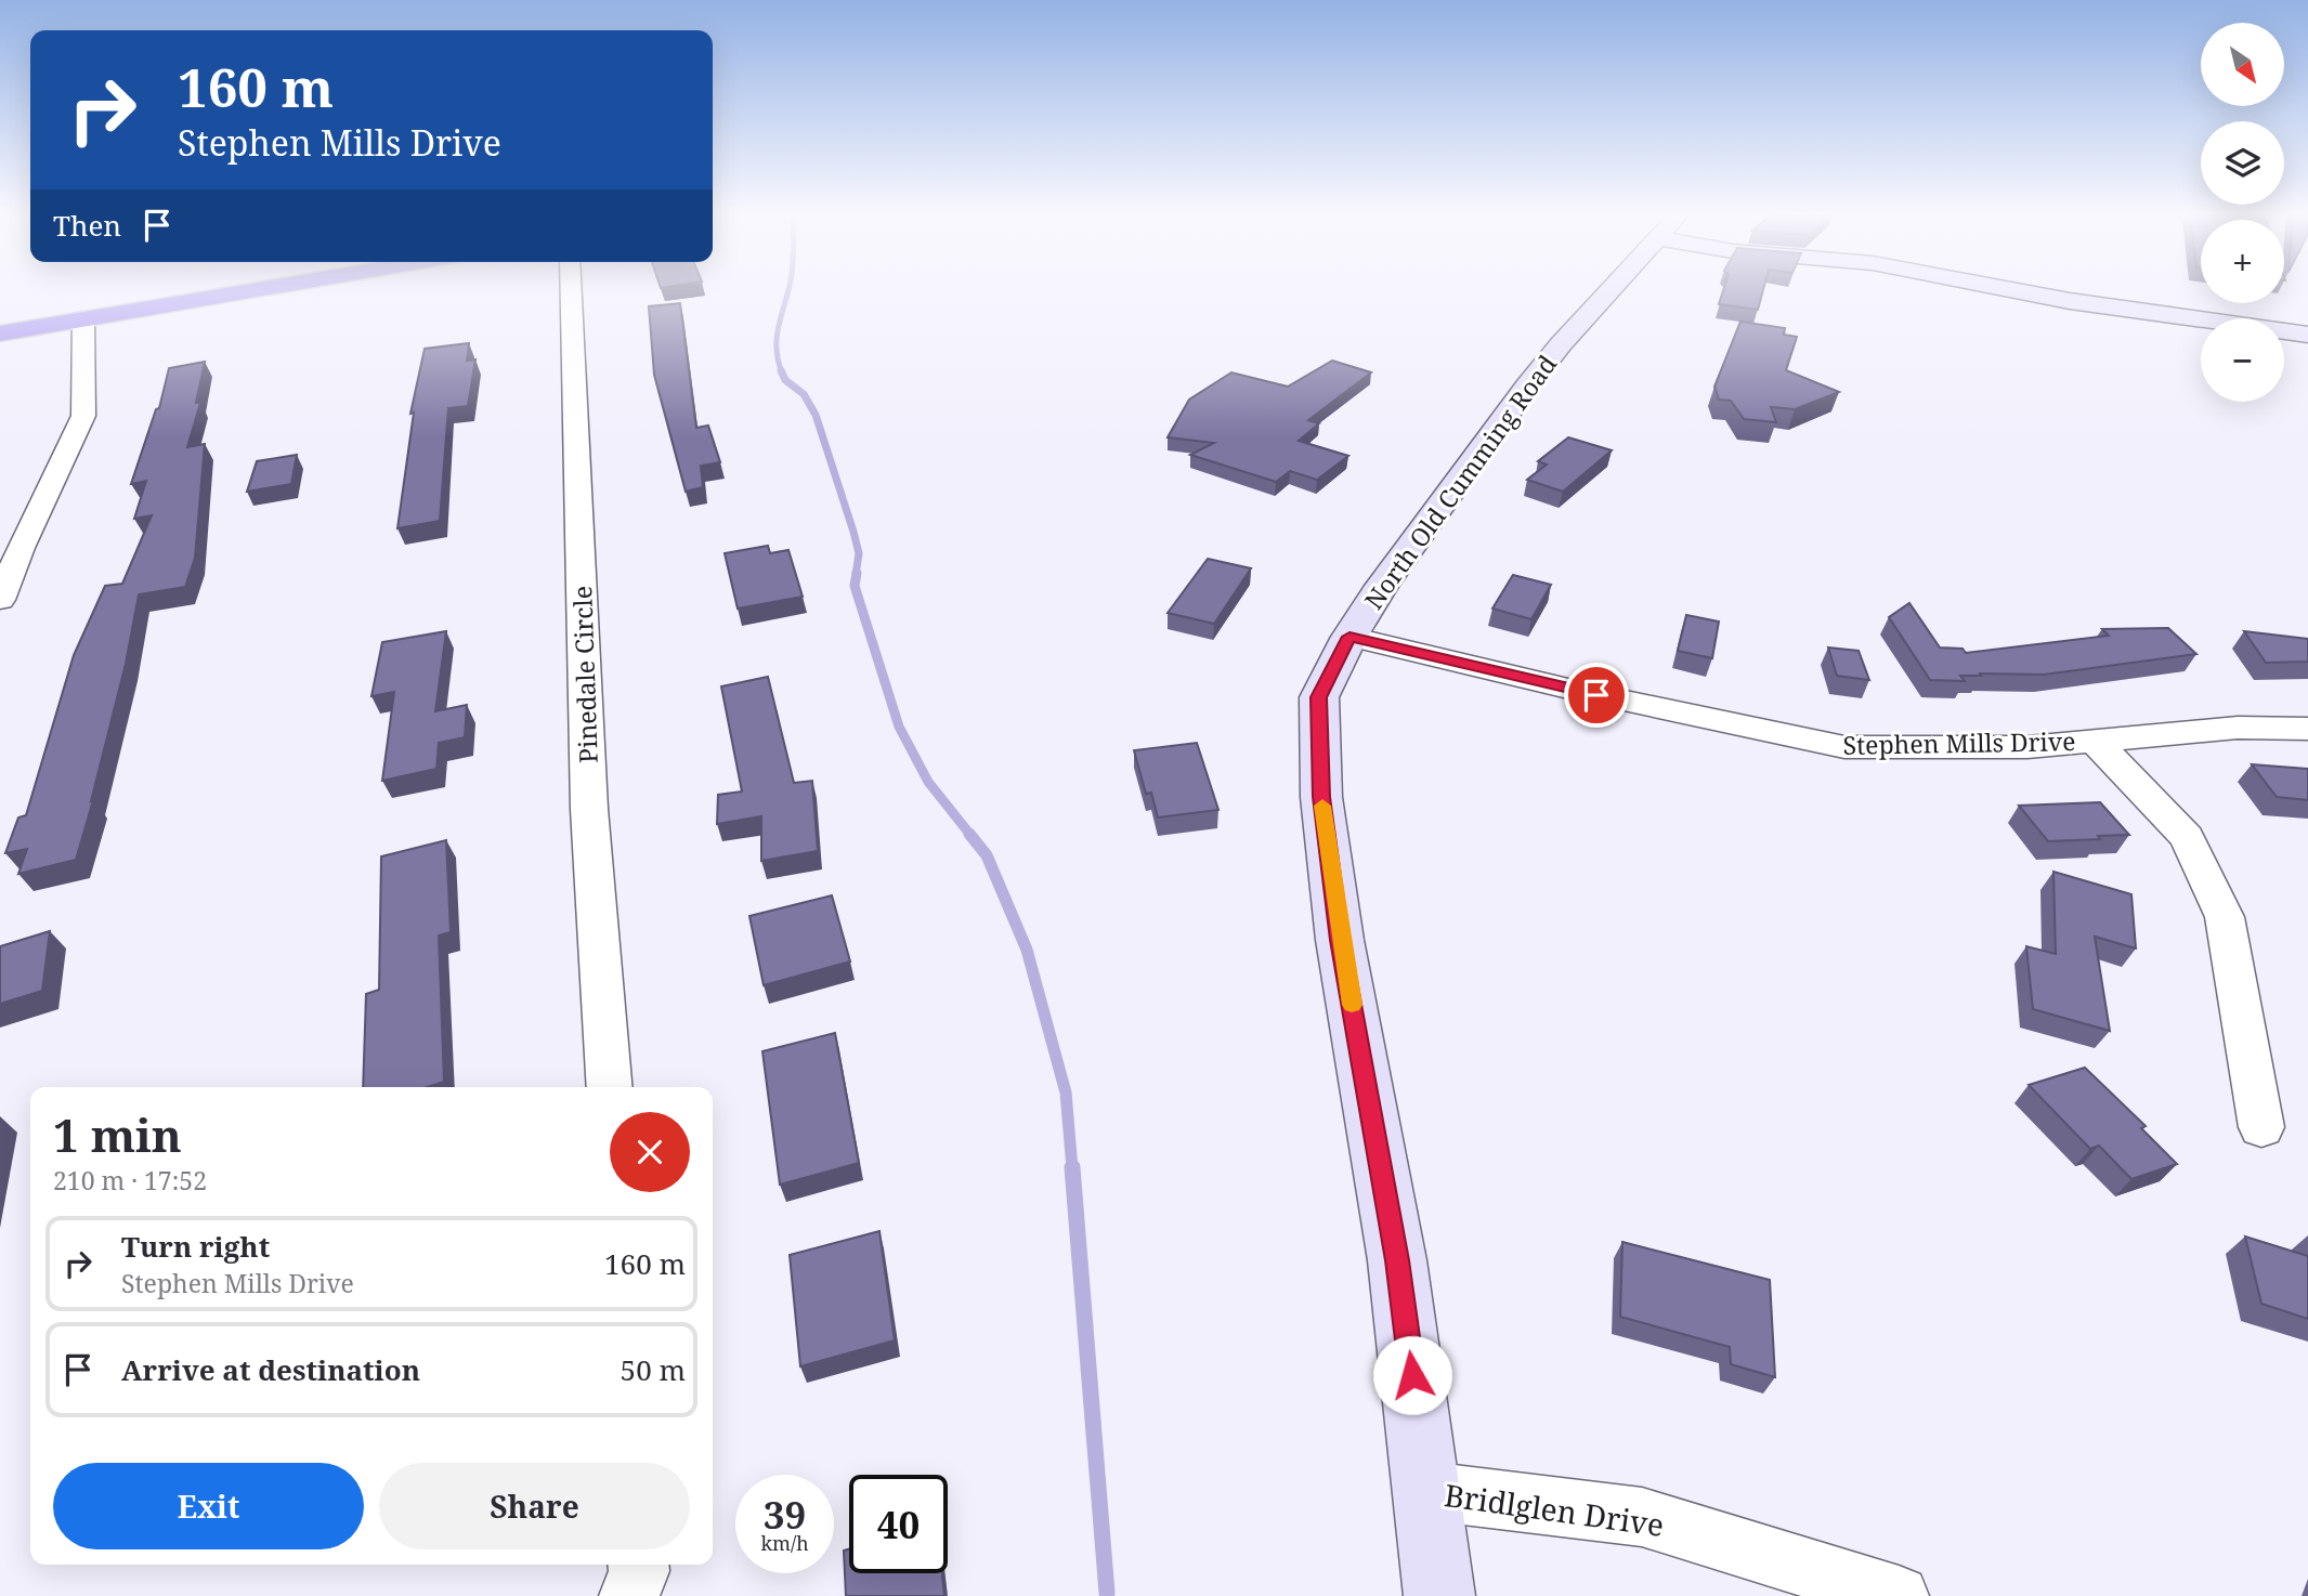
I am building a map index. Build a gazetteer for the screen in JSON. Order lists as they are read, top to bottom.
{
  "streets": {
    "street": [
      "North Old Cumming Road",
      "Pinedale Circle",
      "Stephen Mills Drive",
      "Bridlglen Drive"
    ]
  },
  "crossings": [
    ["North Old Cumming Road", "Stephen Mills Drive"],
    ["North Old Cumming Road", "Bridlglen Drive"]
  ],
  "north": "bottom right",
  "page": {
    "map_buttons": ["+", "−"],
    "turn": ["160 m", "Stephen Mills Drive"],
    "then": "Then",
    "heading": ["1 min", "210 m · 17:52"],
    "list": [
      {
        "name": "Turn right",
        "note": "Stephen Mills Drive",
        "value": "160 m"
      },
      {
        "name": "Arrive at destination",
        "value": "50 m"
      }
    ],
    "buttons": ["Exit", "Share"],
    "speed": "39 km/h",
    "limit": "40"
  }
}
